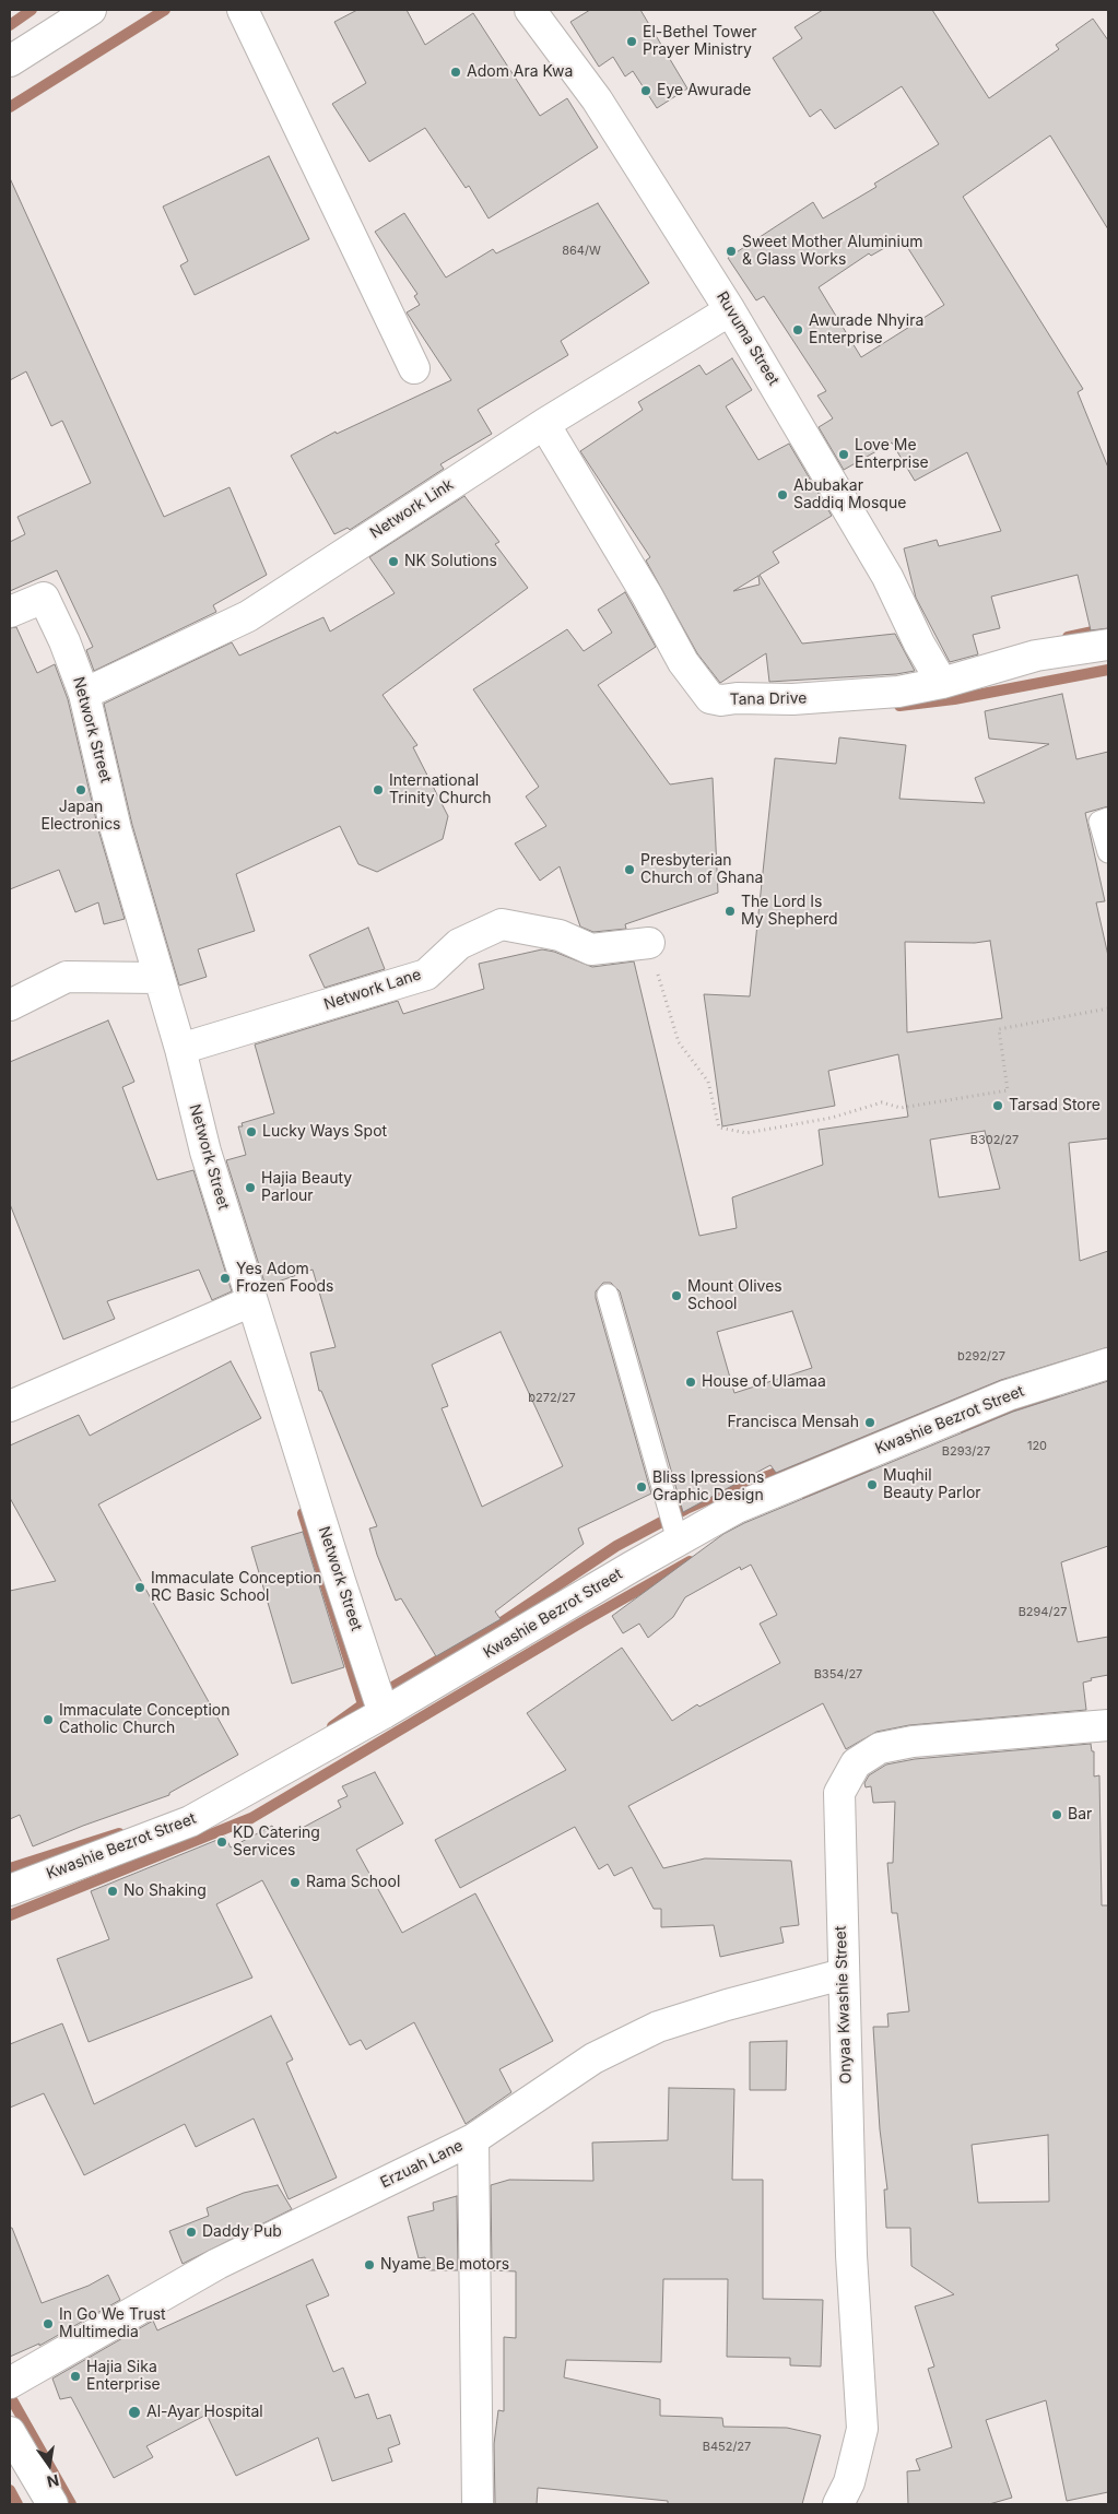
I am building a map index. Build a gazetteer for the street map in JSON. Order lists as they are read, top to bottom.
{
  "streets": {
    "street": [
      "Ruvuma Street",
      "Network Link",
      "Tana Drive",
      "Network Street",
      "Network Lane",
      "Kwashie Bezrot Street",
      "Onyaa Kwashie Street",
      "Erzuah Lane"
    ]
  },
  "crossings": [
    ["Ruvuma Street", "Network Link"],
    ["Ruvuma Street", "Tana Drive"],
    ["Network Link", "Tana Drive"],
    ["Network Link", "Network Street"],
    ["Network Street", "Network Lane"],
    ["Network Street", "Kwashie Bezrot Street"],
    ["Onyaa Kwashie Street", "Erzuah Lane"]
  ],
  "places": [
    "El-Bethel Tower Prayer Ministry",
    "Adom Ara Kwa",
    "Eye Awurade",
    "Sweet Mother Aluminium & Glass Works",
    "Awurade Nhyira Enterprise",
    "Love Me Enterprise",
    "Abubakar Saddiq Mosque",
    "NK Solutions",
    "Japan Electronics",
    "International Trinity Church",
    "Presbyterian Church of Ghana",
    "The Lord Is My Shepherd",
    "Tarsad Store",
    "Lucky Ways Spot",
    "Hajia Beauty Parlour",
    "Yes Adom Frozen Foods",
    "Mount Olives School",
    "House of Ulamaa",
    "Francisca Mensah",
    "Muqhil Beauty Parlor",
    "Bliss Ipressions Graphic Design",
    "Immaculate Conception RC Basic School",
    "Immaculate Conception Catholic Church",
    "Bar",
    "KD Catering Services",
    "Rama School",
    "No Shaking",
    "Daddy Pub",
    "Nyame Be motors",
    "In Go We Trust Multimedia",
    "Hajia Sika Enterprise",
    "Al-Ayar Hospital"
  ],
  "house_numbers": [
    "864/W",
    "B302/27",
    "b292/27",
    "b272/27",
    "120",
    "B293/27",
    "B294/27",
    "B354/27",
    "B452/27"
  ],
  "north": "bottom"
}
